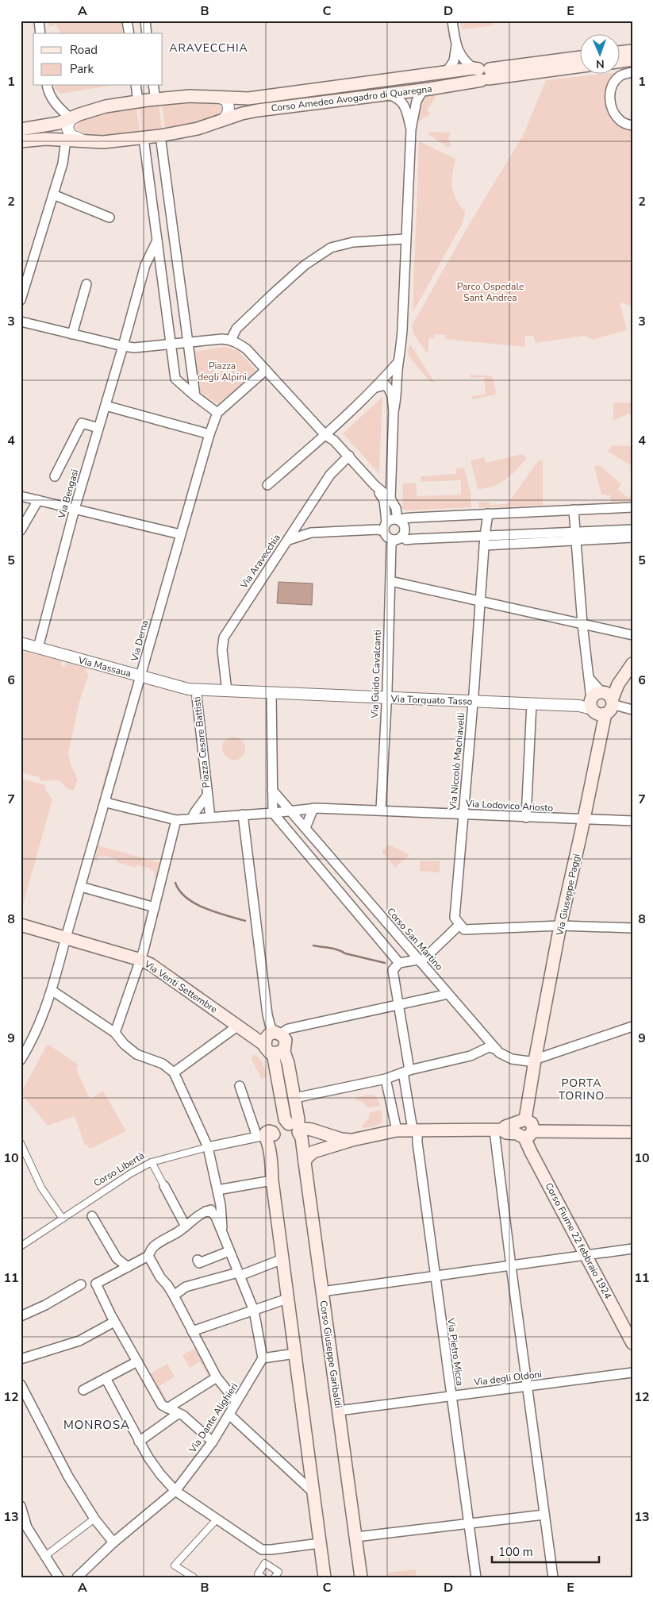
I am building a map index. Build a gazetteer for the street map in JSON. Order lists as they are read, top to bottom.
{
  "streets": {
    "main road": [
      "Corso Amedeo Avogadro di Quaregna",
      "Via Giuseppe Paggi",
      "Via Venti Settembre",
      "Corso Fiume 22 febbraio 1924",
      "Corso Giuseppe Garibaldi"
    ],
    "street": [
      "Via Bengasi",
      "Via Aravecchia",
      "Via Derna",
      "Via Massaua",
      "Via Guido Cavalcanti",
      "Via Torquato Tasso",
      "Piazza Cesare Battisti",
      "Via Niccolò Machiavelli",
      "Via Lodovico Ariosto",
      "Corso San Martino",
      "Corso Libertà",
      "Via Pietro Micca",
      "Via degli Oldoni",
      "Via Dante Alighieri"
    ]
  },
  "crossings": [
    ["Via Bengasi", "Via Massaua"],
    ["Via Aravecchia", "Piazza Cesare Battisti"],
    ["Via Derna", "Via Massaua"],
    ["Via Derna", "Via Venti Settembre"],
    ["Via Massaua", "Piazza Cesare Battisti"],
    ["Via Guido Cavalcanti", "Via Torquato Tasso"],
    ["Via Guido Cavalcanti", "Via Lodovico Ariosto"],
    ["Via Torquato Tasso", "Piazza Cesare Battisti"],
    ["Via Torquato Tasso", "Via Niccolò Machiavelli"],
    ["Via Torquato Tasso", "Via Giuseppe Paggi"],
    ["Via Niccolò Machiavelli", "Via Lodovico Ariosto"],
    ["Via Lodovico Ariosto", "Via Giuseppe Paggi"],
    ["Via Lodovico Ariosto", "Corso San Martino"],
    ["Via Giuseppe Paggi", "Corso San Martino"],
    ["Via Giuseppe Paggi", "Corso Fiume 22 febbraio 1924"],
    ["Via Pietro Micca", "Via degli Oldoni"],
    ["Corso Giuseppe Garibaldi", "Via degli Oldoni"]
  ],
  "districts": ["ARAVECCHIA", "PORTA TORINO", "MONROSA"],
  "parks": ["Parco Ospedale Sant Andrea", "Piazza degli Alpini"],
  "legend": ["Road", "Park"],
  "scale_bar": "100 m",
  "north": "bottom",
  "grid": {
    "columns": [
      "A",
      "B",
      "C",
      "D",
      "E"
    ],
    "rows": [
      "1",
      "2",
      "3",
      "4",
      "5",
      "6",
      "7",
      "8",
      "9",
      "10",
      "11",
      "12",
      "13"
    ]
  }
}
